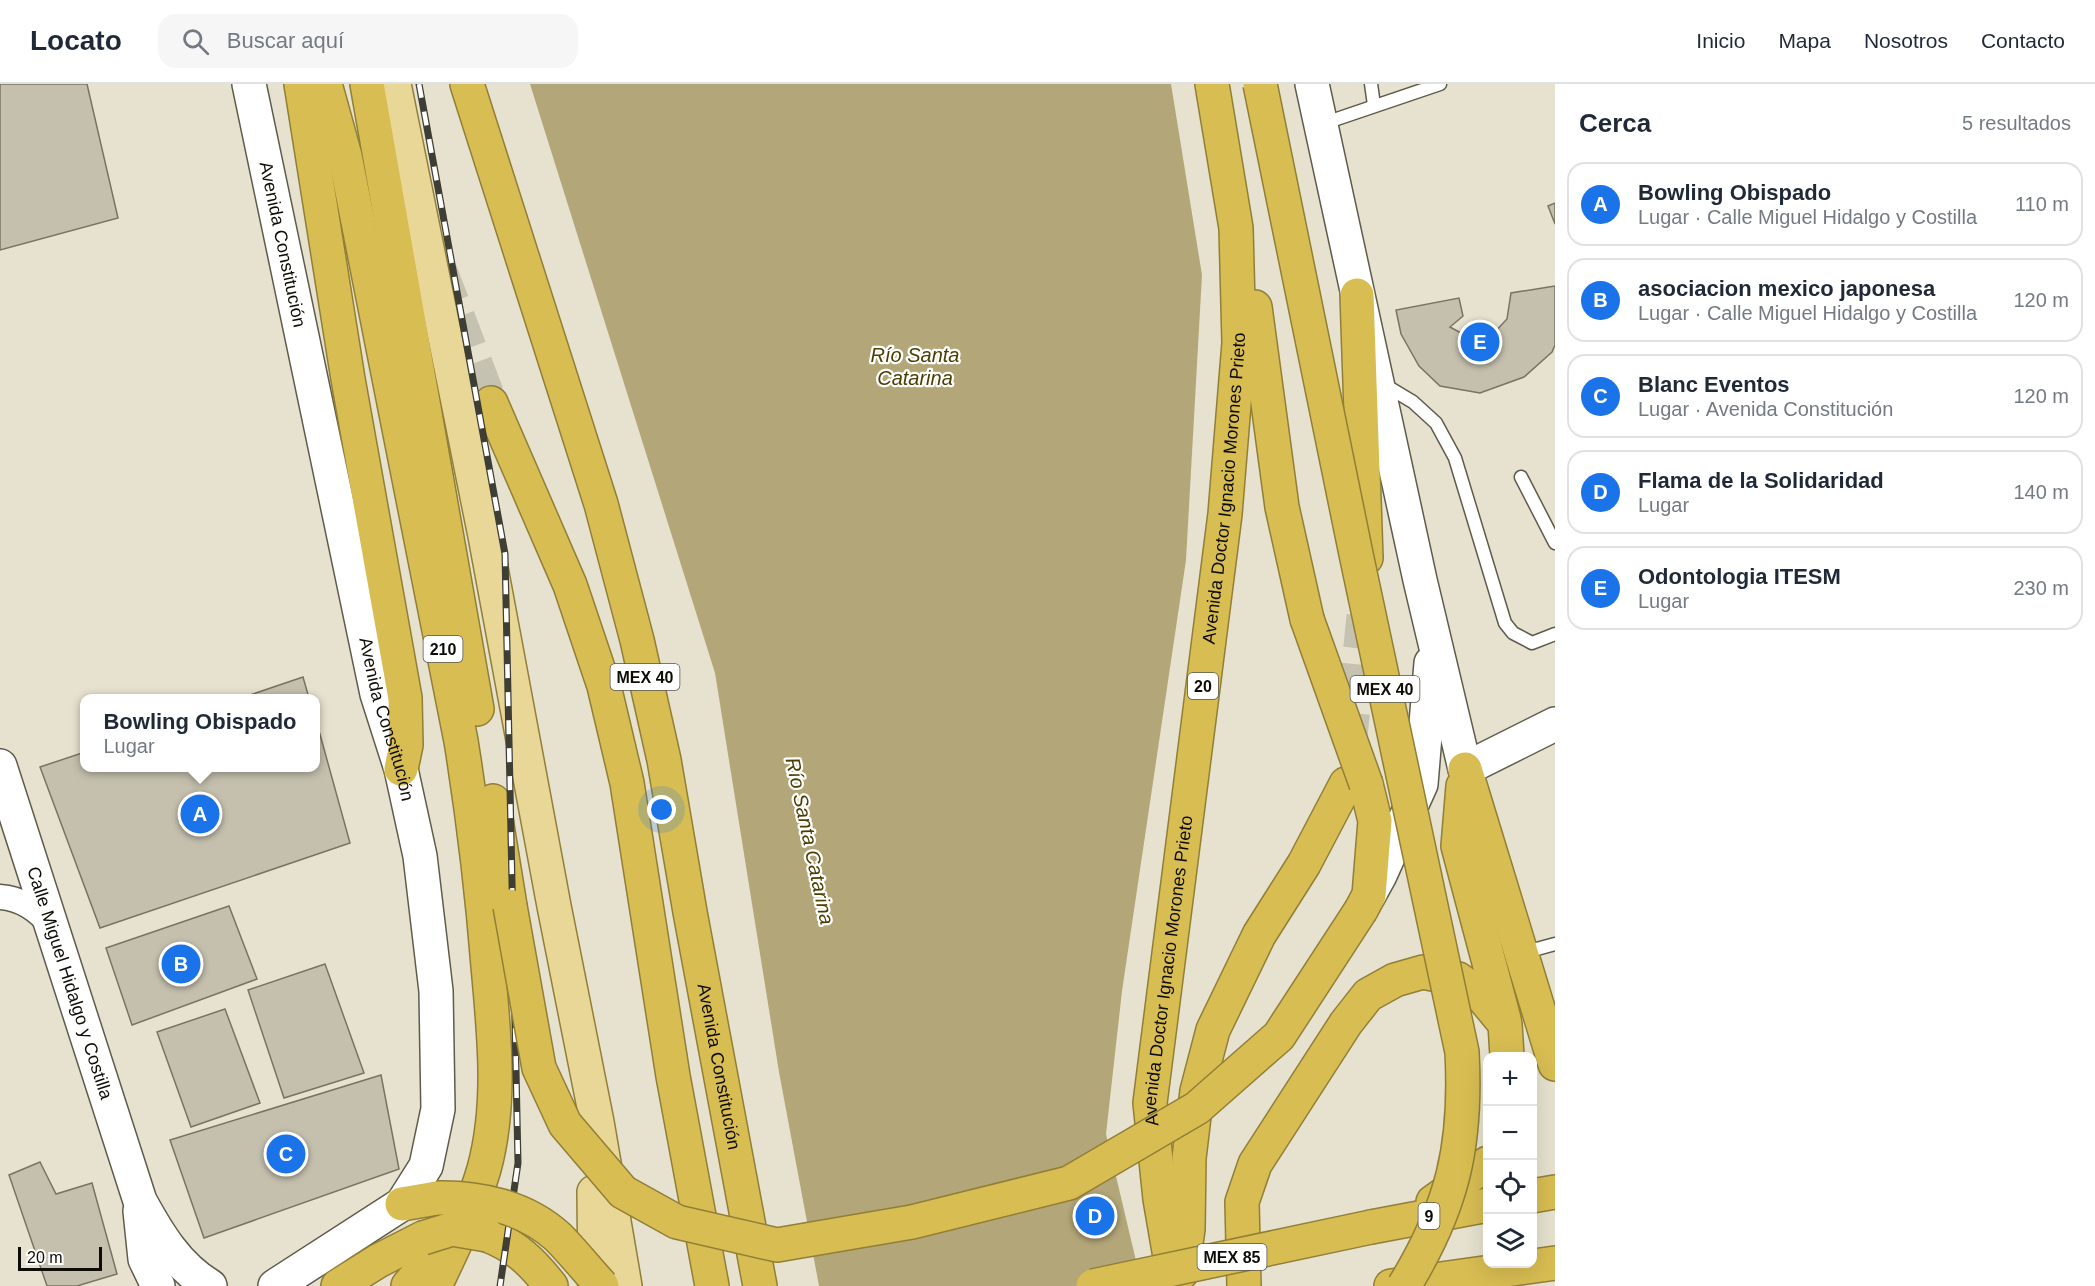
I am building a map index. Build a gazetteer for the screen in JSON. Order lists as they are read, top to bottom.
{
  "streets": {
    "highway": [
      "Avenida Constitución",
      "Avenida Doctor Ignacio Morones Prieto",
      "210",
      "MEX 40",
      "20",
      "9",
      "MEX 85"
    ],
    "street": ["Calle Miguel Hidalgo y Costilla"]
  },
  "crossings": [
    ["Avenida Doctor Ignacio Morones Prieto", "20"],
    ["9", "MEX 85"]
  ],
  "water": ["Río Santa Catarina"],
  "scale_bar": "20 m",
  "page": {
    "header": "Locato",
    "search": "Buscar aquí",
    "nav": [
      "Inicio",
      "Mapa",
      "Nosotros",
      "Contacto"
    ],
    "heading": ["Cerca", "5 resultados"],
    "list": [
      {
        "mark": "A",
        "name": "Bowling Obispado",
        "note": "Lugar · Calle Miguel Hidalgo y Costilla",
        "value": "110 m"
      },
      {
        "mark": "B",
        "name": "asociacion mexico japonesa",
        "note": "Lugar · Calle Miguel Hidalgo y Costilla",
        "value": "120 m"
      },
      {
        "mark": "C",
        "name": "Blanc Eventos",
        "note": "Lugar · Avenida Constitución",
        "value": "120 m"
      },
      {
        "mark": "D",
        "name": "Flama de la Solidaridad",
        "note": "Lugar",
        "value": "140 m"
      },
      {
        "mark": "E",
        "name": "Odontologia ITESM",
        "note": "Lugar",
        "value": "230 m"
      }
    ],
    "pins": [
      "E",
      "A",
      "B",
      "C",
      "D"
    ],
    "popup": ["Bowling Obispado", "Lugar"],
    "map_buttons": ["+", "−"],
    "scale": "20 m"
  }
}
